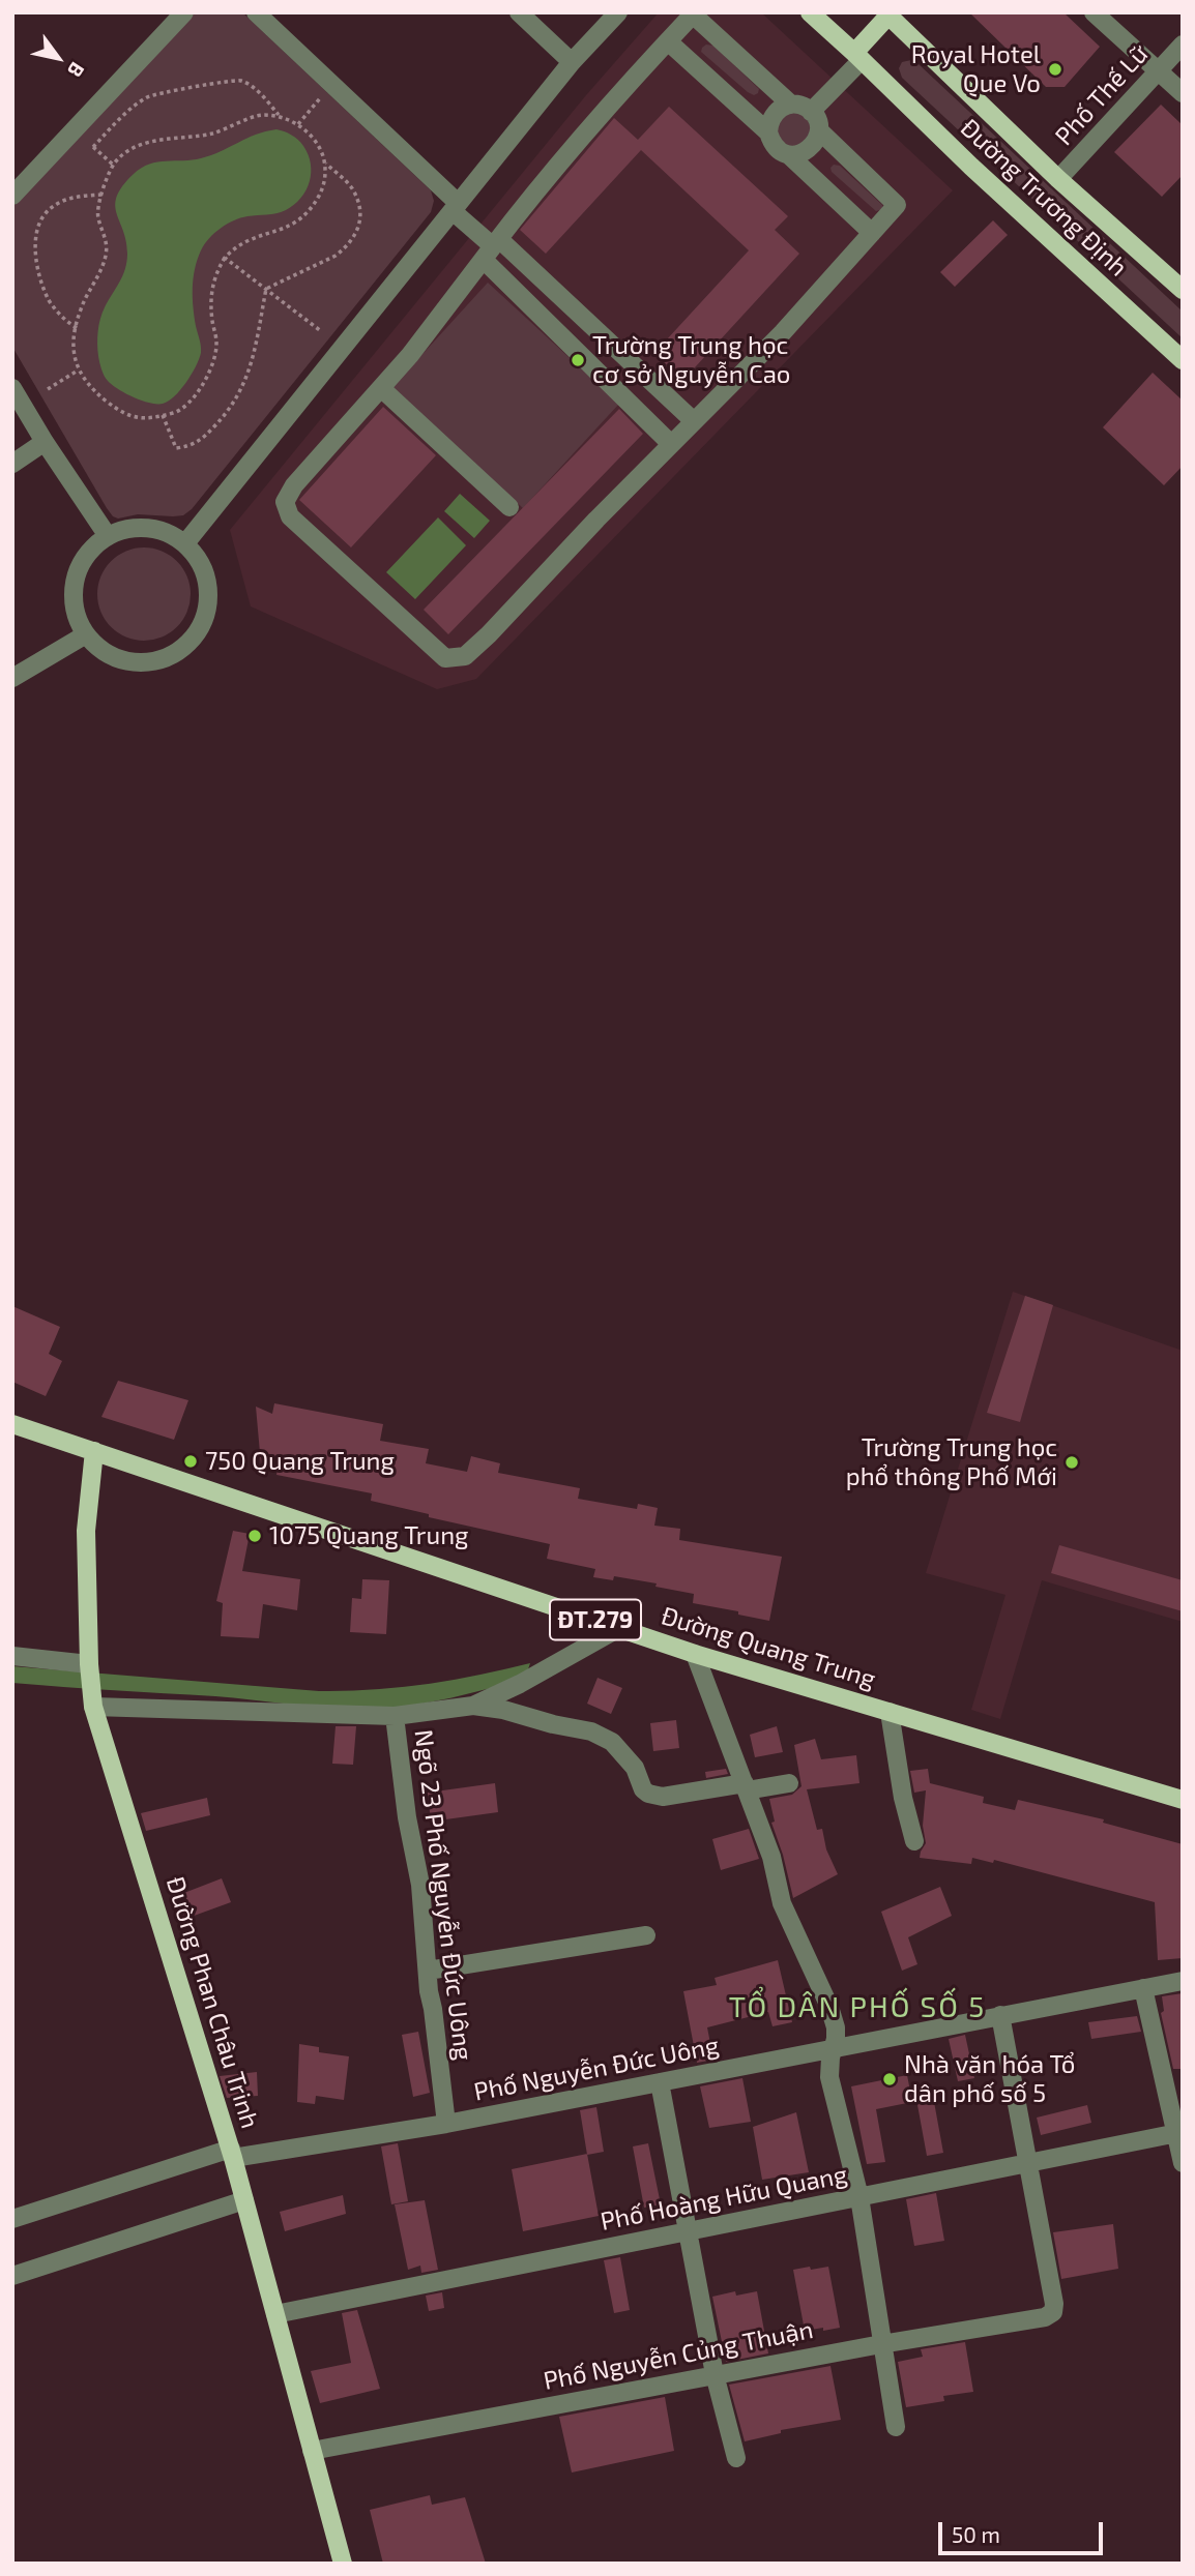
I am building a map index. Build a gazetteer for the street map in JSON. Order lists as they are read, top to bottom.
{
  "streets": {
    "main road": [
      "Đường Trương Định",
      "ĐT.279",
      "Đường Quang Trung",
      "Đường Phan Châu Trinh"
    ],
    "street": [
      "Phố Thế Lữ",
      "Ngõ 23 Phố Nguyễn Đức Uông",
      "Phố Nguyễn Đức Uông",
      "Phố Hoàng Hữu Quang",
      "Phố Nguyễn Củng Thuận"
    ]
  },
  "crossings": [
    ["Phố Thế Lữ", "Đường Trương Định"],
    ["Đường Quang Trung", "Đường Phan Châu Trinh"],
    ["Ngõ 23 Phố Nguyễn Đức Uông", "Phố Nguyễn Đức Uông"],
    ["Đường Phan Châu Trinh", "Phố Nguyễn Đức Uông"],
    ["Đường Phan Châu Trinh", "Phố Hoàng Hữu Quang"],
    ["Đường Phan Châu Trinh", "Phố Nguyễn Củng Thuận"],
    ["Phố Hoàng Hữu Quang", "Phố Nguyễn Củng Thuận"]
  ],
  "districts": ["TỔ DÂN PHỐ SỐ 5"],
  "places": [
    "Royal Hotel Que Vo",
    "Trường Trung học cơ sở Nguyễn Cao",
    "750 Quang Trung",
    "Trường Trung học phổ thông Phố Mới",
    "1075 Quang Trung",
    "Nhà văn hóa Tổ dân phố số 5"
  ],
  "scale_bar": "50 m",
  "north": "bottom right"
}
